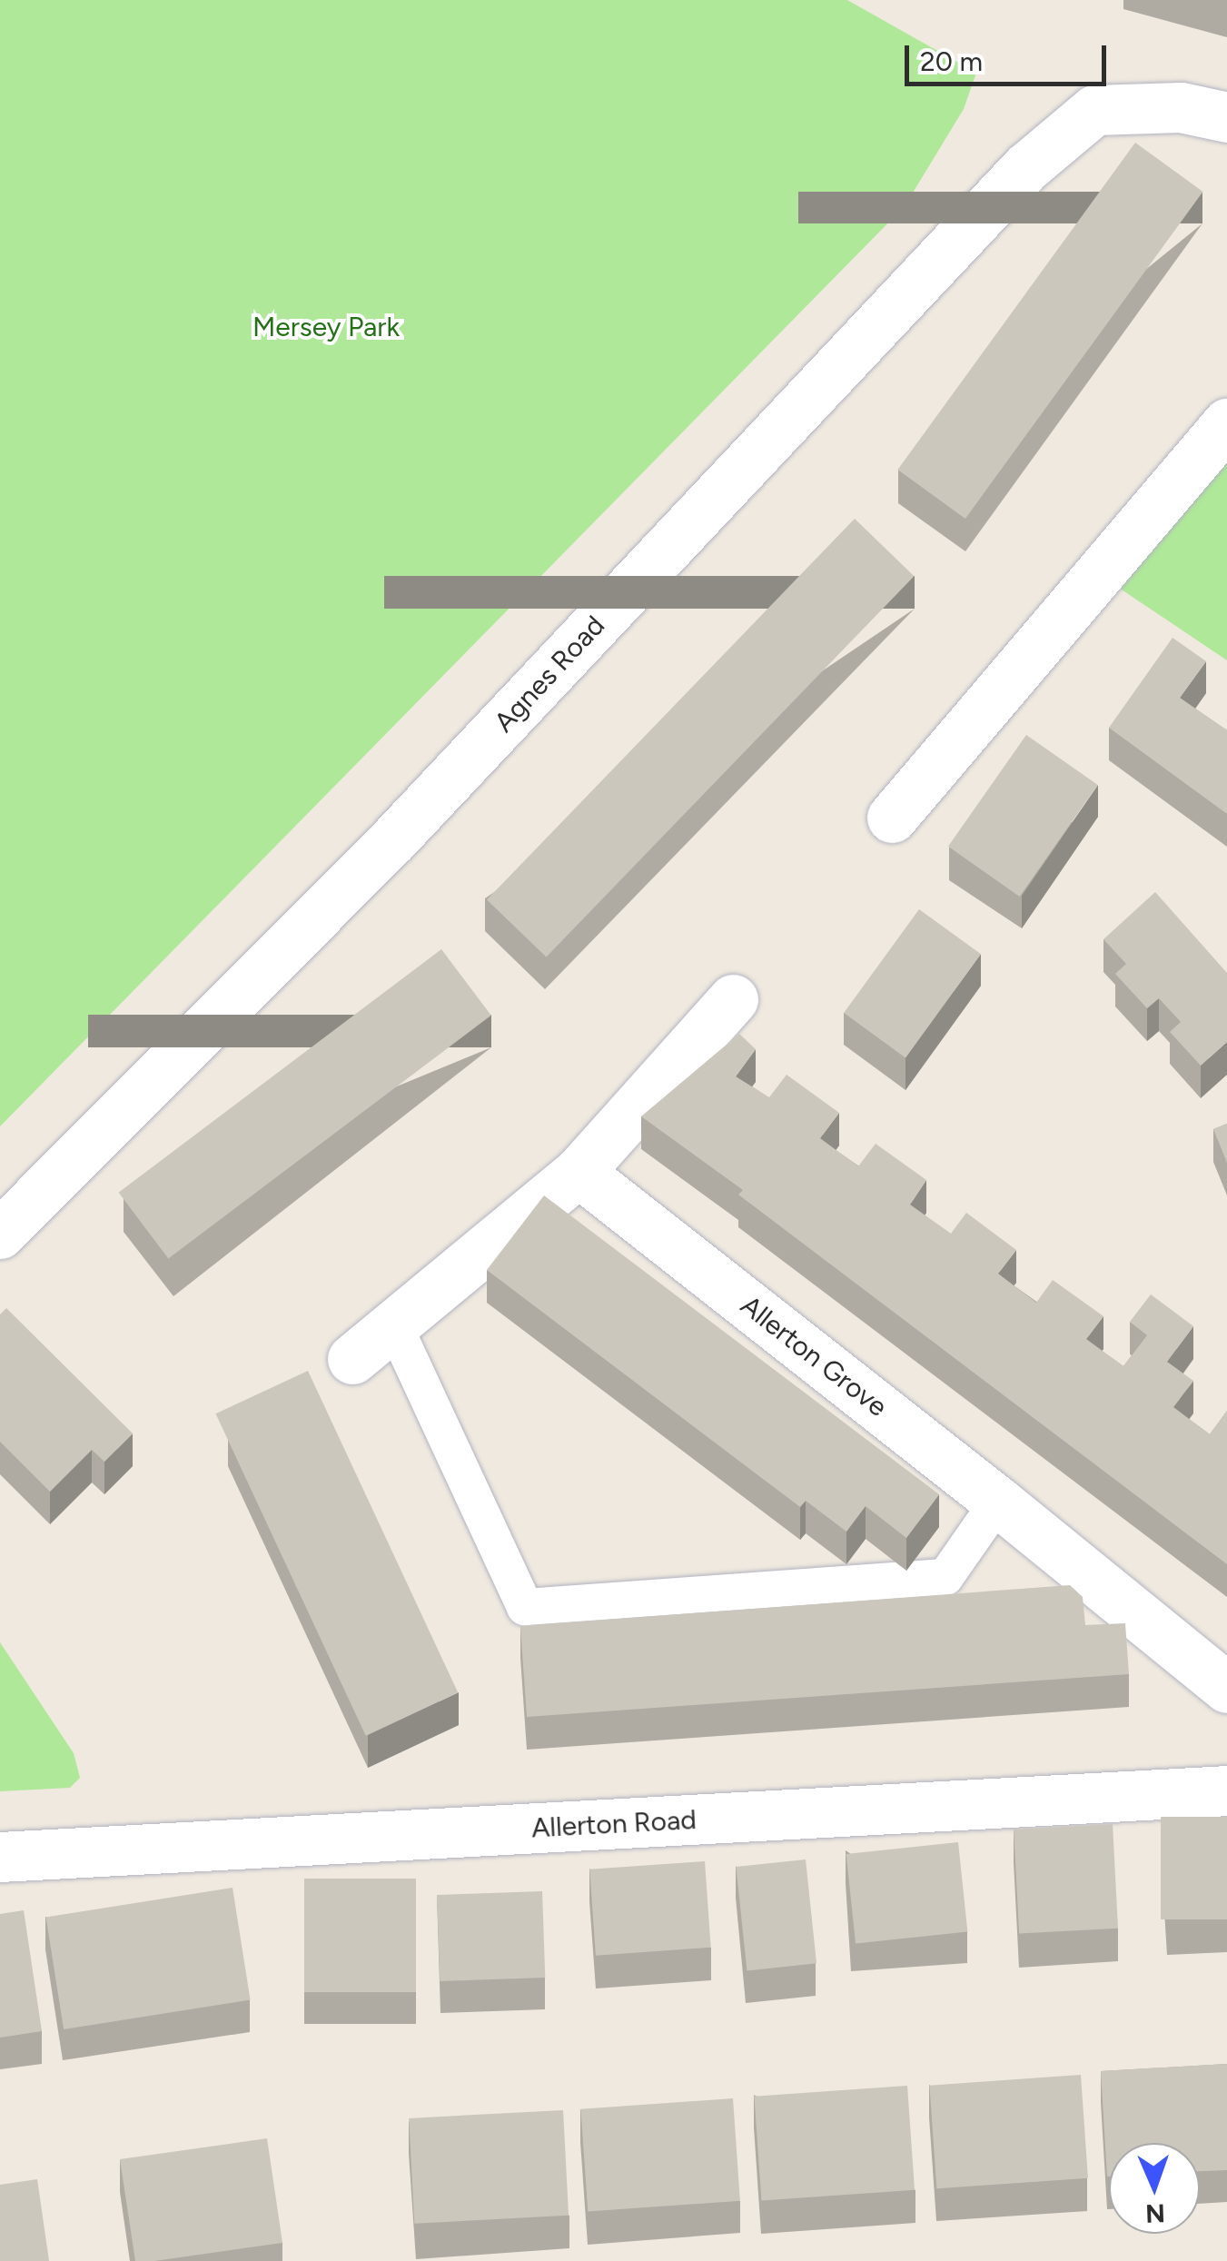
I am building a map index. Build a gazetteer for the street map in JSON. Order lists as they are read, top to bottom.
{
  "streets": {
    "street": ["Agnes Road", "Allerton Grove", "Allerton Road"]
  },
  "parks": ["Mersey Park"],
  "scale_bar": "20 m",
  "north": "bottom"
}
